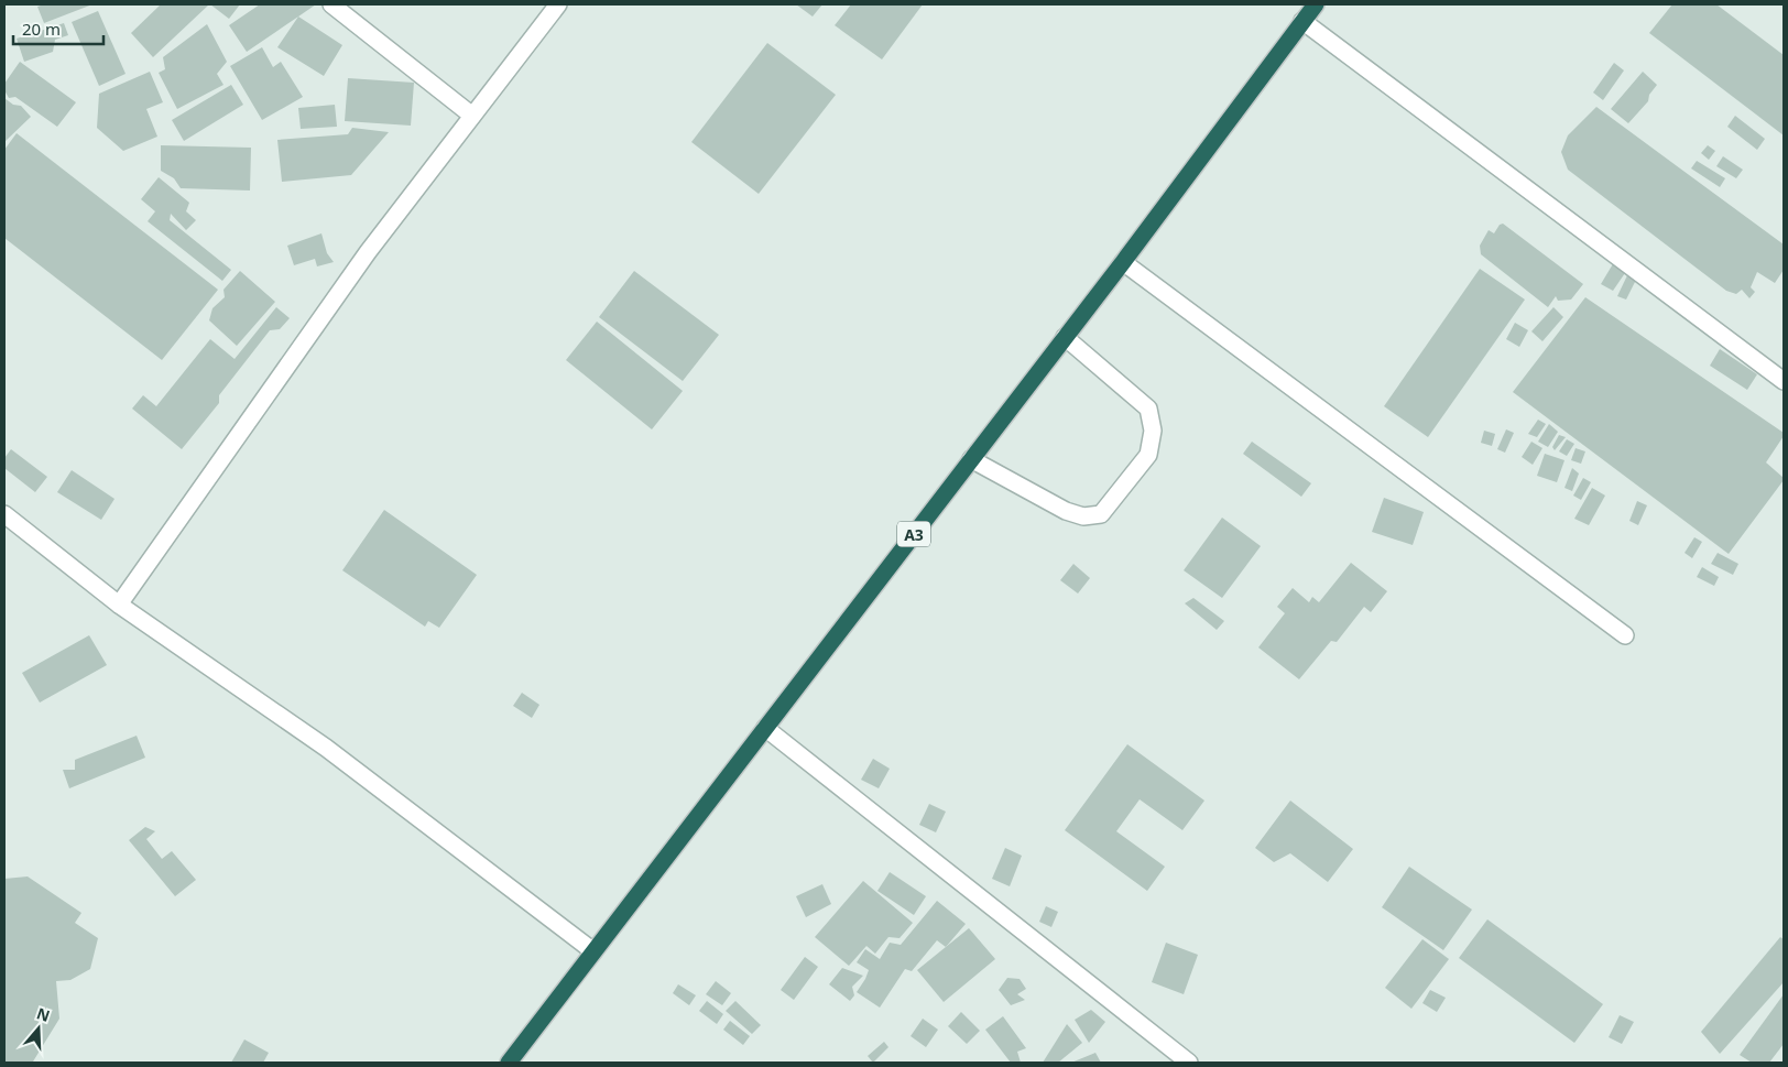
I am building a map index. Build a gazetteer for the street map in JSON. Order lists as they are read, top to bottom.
{
  "streets": {
    "highway": ["A3"]
  },
  "scale_bar": "20 m",
  "north": "top"
}
